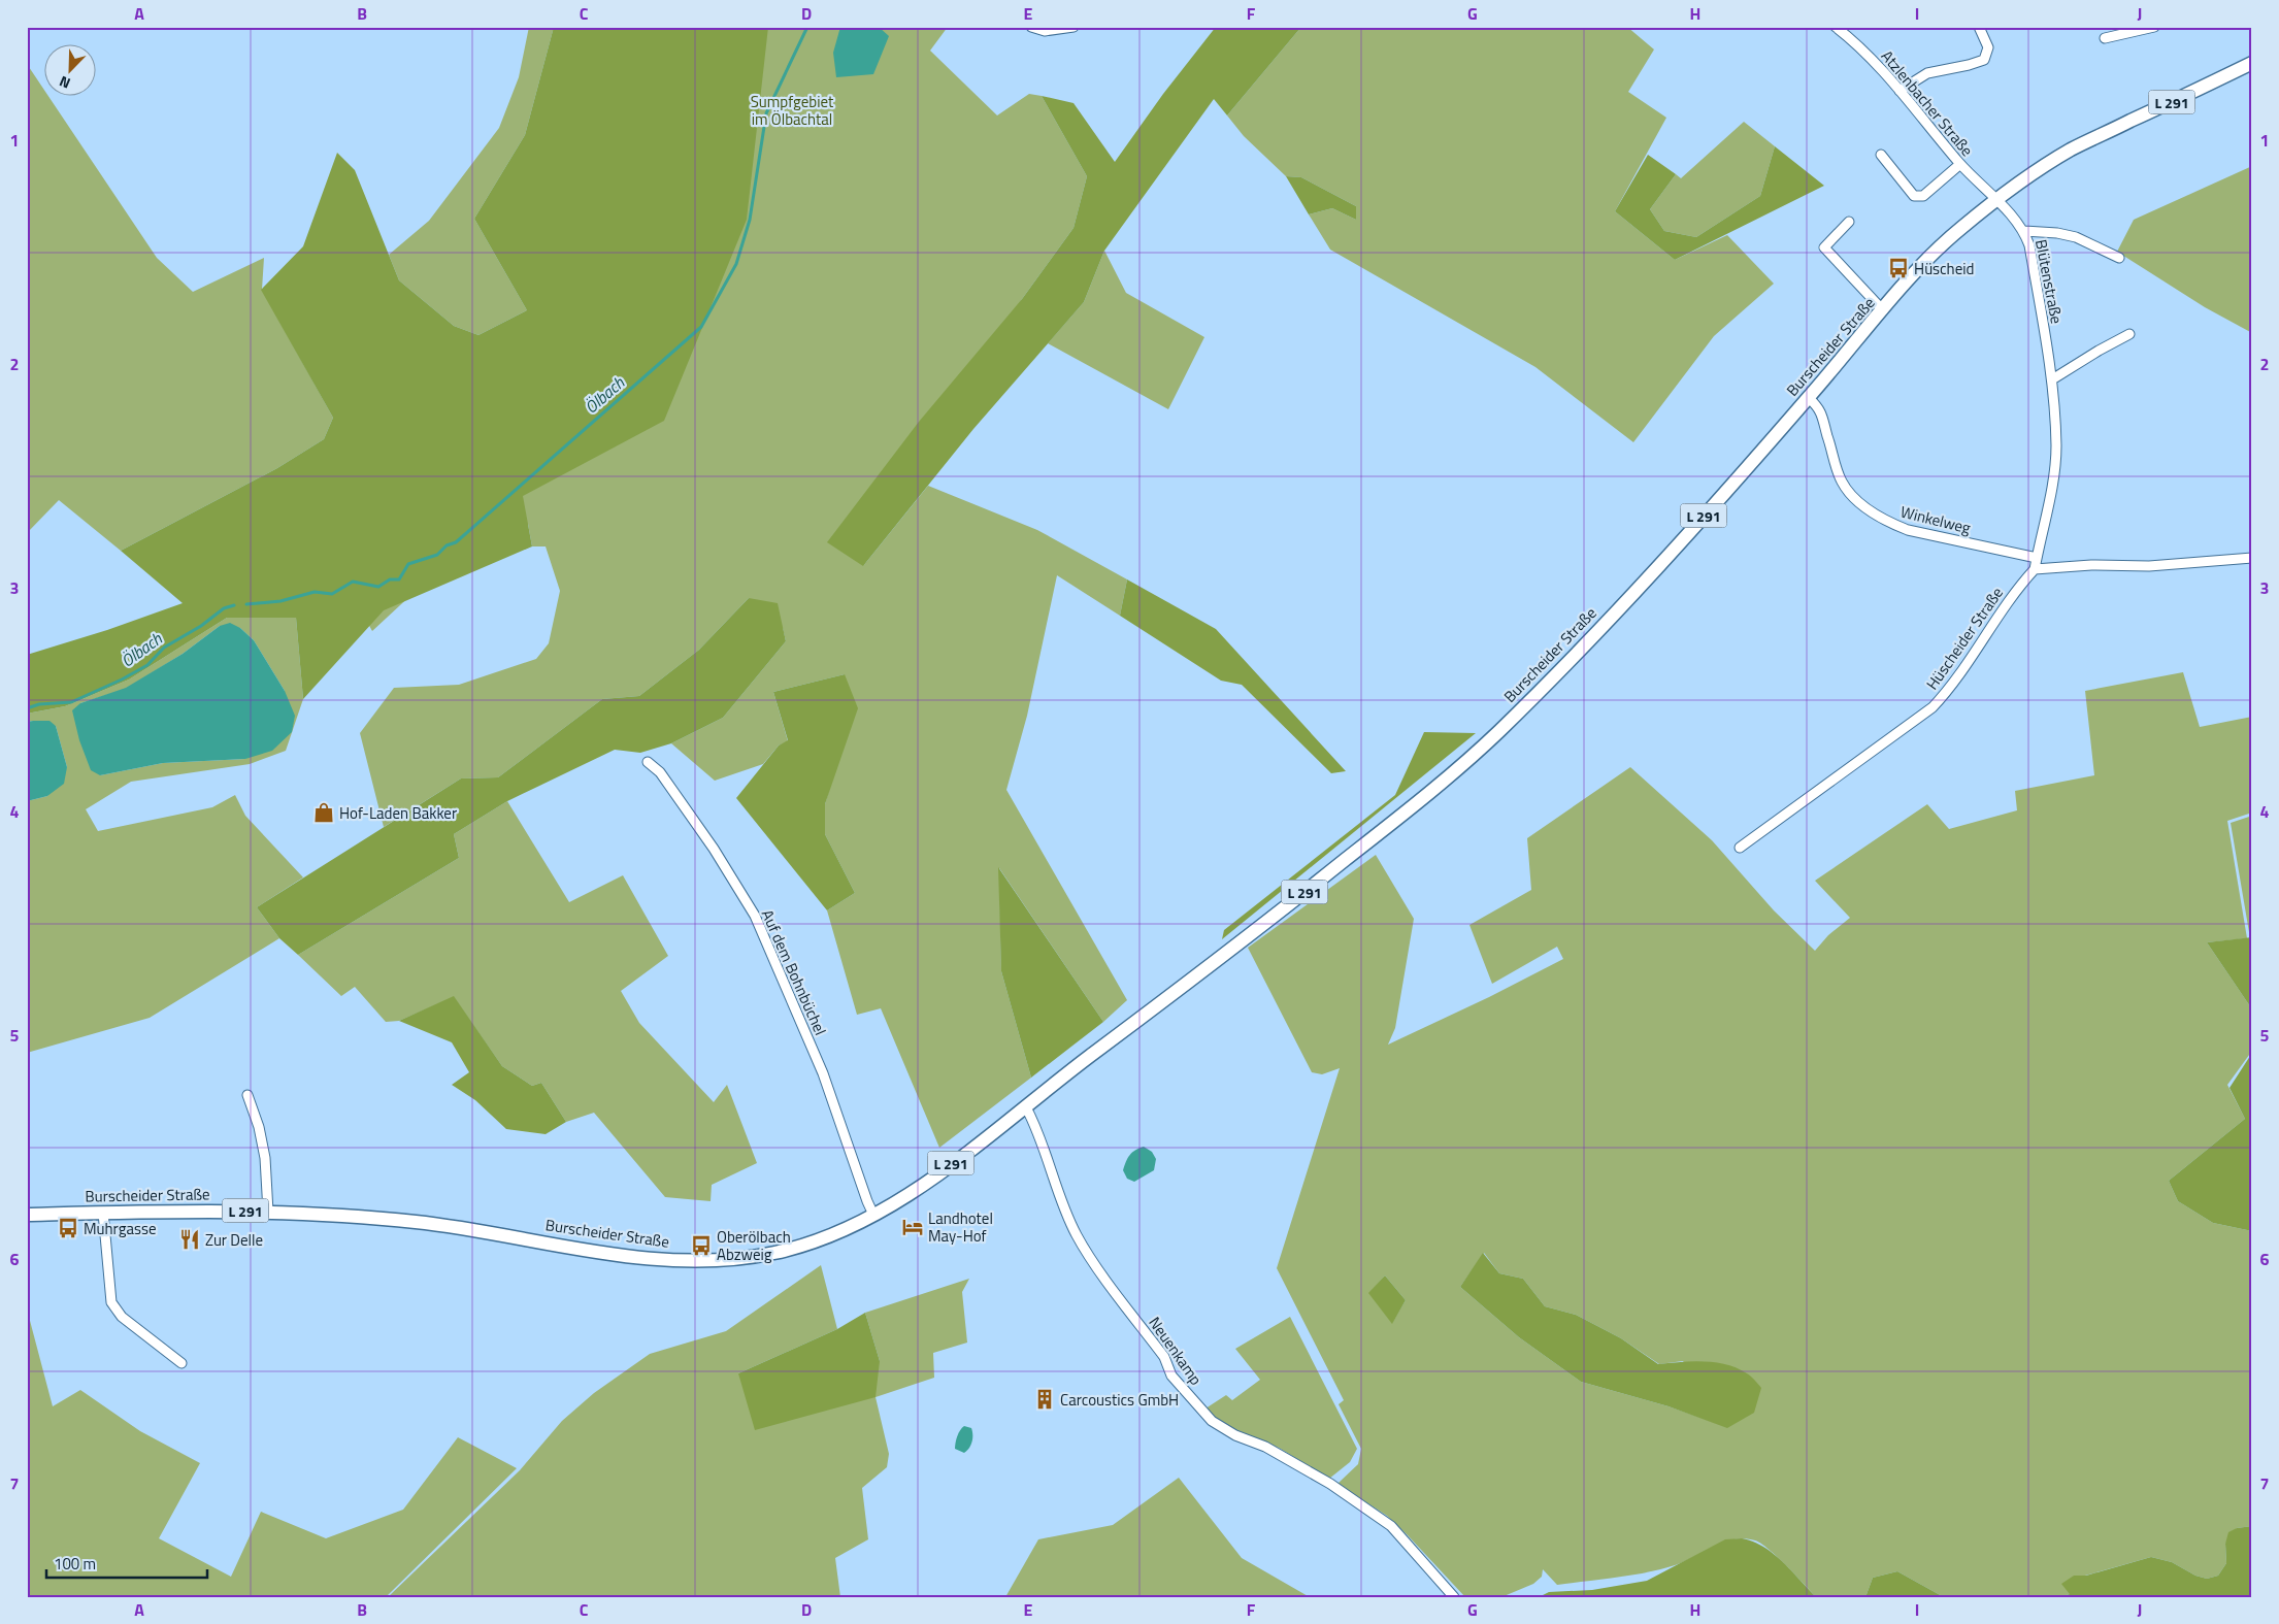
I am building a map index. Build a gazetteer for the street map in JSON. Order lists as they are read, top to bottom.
{
  "streets": {
    "main road": ["L 291", "Burscheider Straße"],
    "street": [
      "Atzlenbacher Straße",
      "Blütenstraße",
      "Winkelweg",
      "Hüscheider Straße",
      "Auf dem Bohnbüchel",
      "Neuenkamp"
    ]
  },
  "crossings": [
    ["Atzlenbacher Straße", "Blütenstraße"],
    ["Atzlenbacher Straße", "Burscheider Straße"],
    ["Blütenstraße", "Burscheider Straße"],
    ["Blütenstraße", "Winkelweg"],
    ["Blütenstraße", "Hüscheider Straße"],
    ["Burscheider Straße", "Winkelweg"],
    ["Burscheider Straße", "Auf dem Bohnbüchel"],
    ["Burscheider Straße", "Neuenkamp"]
  ],
  "water": ["Ölbach"],
  "parks": ["Sumpfgebiet im Ölbachtal"],
  "places": {
    "bus stop": ["Hüscheid", "Muhrgasse", "Oberölbach Abzweig"],
    "shop": ["Hof-Laden Bakker"],
    "hotel": ["Landhotel May-Hof"],
    "restaurant": ["Zur Delle"],
    "building": ["Carcoustics GmbH"]
  },
  "scale_bar": "100 m",
  "north": "bottom left",
  "grid": {
    "columns": [
      "A",
      "B",
      "C",
      "D",
      "E",
      "F",
      "G",
      "H",
      "I",
      "J"
    ],
    "rows": [
      "1",
      "2",
      "3",
      "4",
      "5",
      "6",
      "7"
    ]
  }
}
